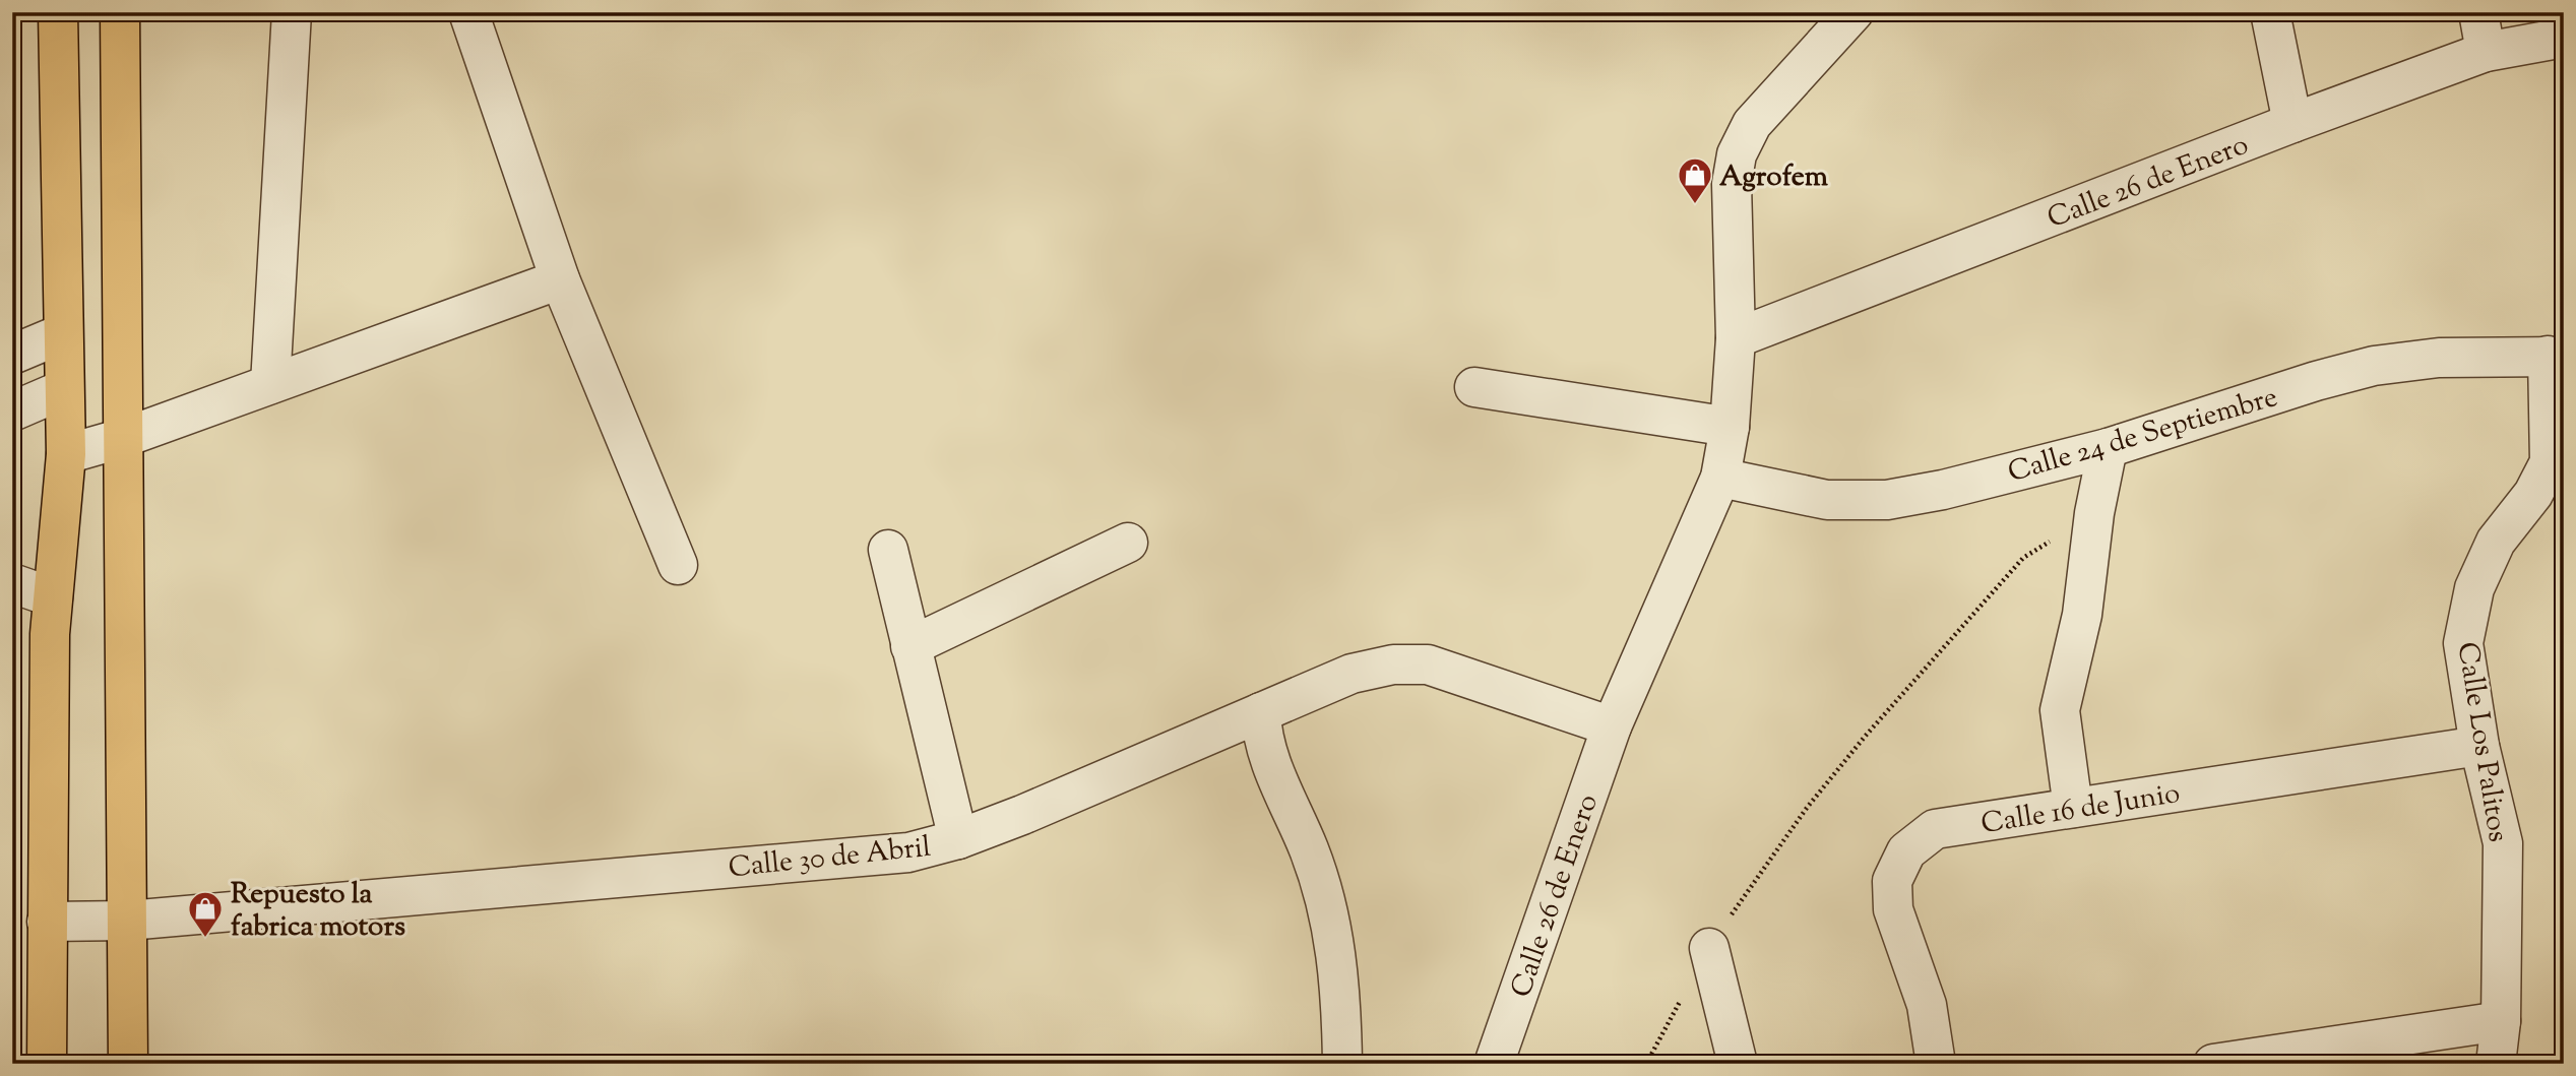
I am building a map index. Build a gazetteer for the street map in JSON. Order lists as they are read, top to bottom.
{
  "streets": {
    "street": [
      "Calle 26 de Enero",
      "Calle 24 de Septiembre",
      "Calle Los Palitos",
      "Calle 16 de Junio",
      "Calle 30 de Abril"
    ]
  },
  "crossings": [
    ["Calle 26 de Enero", "Calle 24 de Septiembre"],
    ["Calle 26 de Enero", "Calle 30 de Abril"],
    ["Calle 24 de Septiembre", "Calle Los Palitos"],
    ["Calle Los Palitos", "Calle 16 de Junio"]
  ],
  "places": {
    "shop": ["Agrofem", "Repuesto la fabrica motors"]
  }
}
